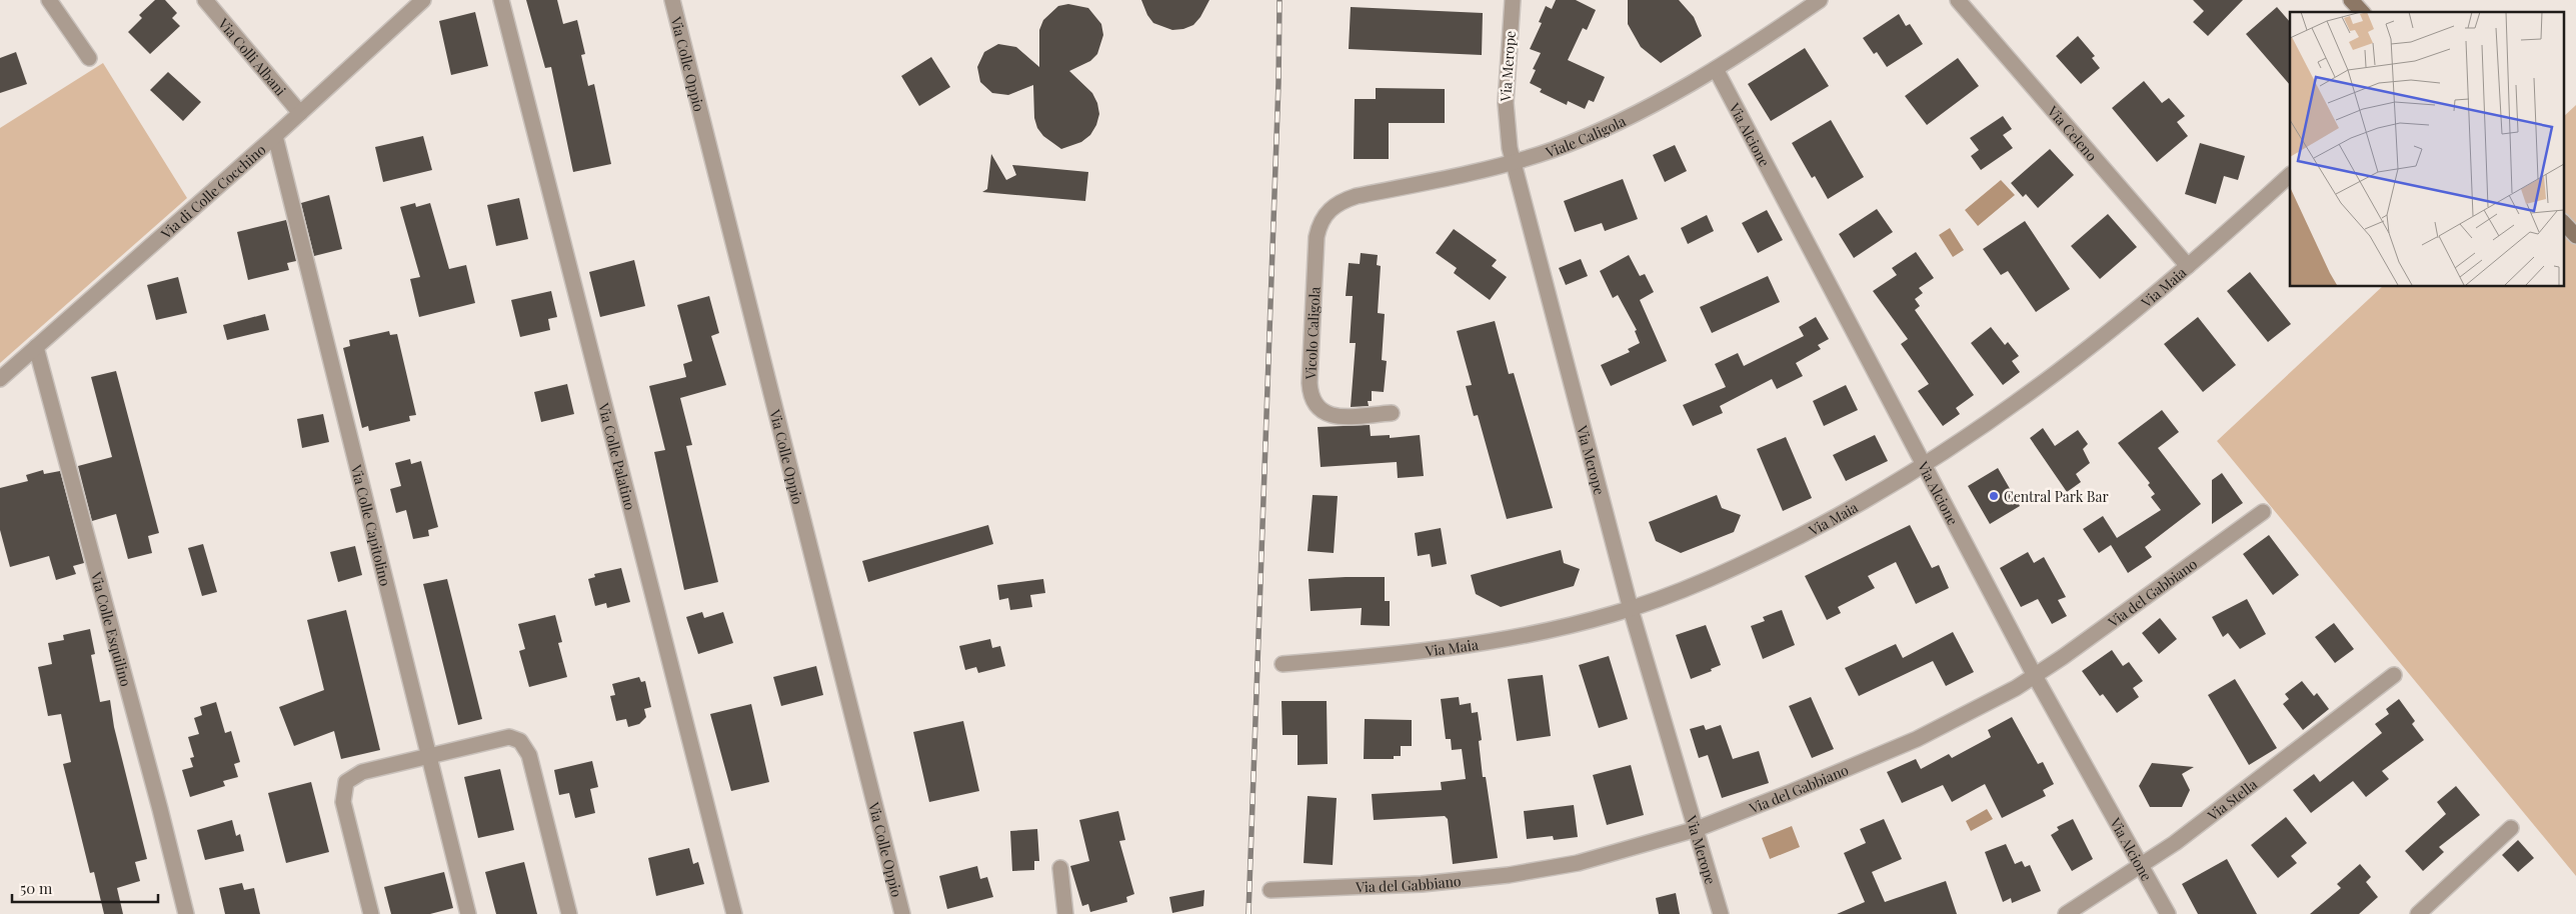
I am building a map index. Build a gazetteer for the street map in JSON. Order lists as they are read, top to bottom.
{
  "streets": {
    "street": [
      "Via Colli Albani",
      "Via Colle Oppio",
      "Via Merope",
      "Via Celeno",
      "Viale Caligola",
      "Via Alcione",
      "Via di Colle Cocchino",
      "Via Maia",
      "Vicolo Caligola",
      "Via Colle Palatino",
      "Via Colle Capitolino",
      "Via del Gabbiano",
      "Via Colle Esquilino",
      "Via Stella"
    ]
  },
  "crossings": [
    ["Via Colli Albani", "Via di Colle Cocchino"],
    ["Via Merope", "Viale Caligola"],
    ["Via Merope", "Via Maia"],
    ["Via Merope", "Via del Gabbiano"],
    ["Via Celeno", "Via Maia"],
    ["Viale Caligola", "Via Alcione"],
    ["Viale Caligola", "Vicolo Caligola"],
    ["Via Alcione", "Via Maia"],
    ["Via Alcione", "Via del Gabbiano"],
    ["Via Alcione", "Via Stella"],
    ["Via di Colle Cocchino", "Via Colle Capitolino"],
    ["Via di Colle Cocchino", "Via Colle Esquilino"]
  ],
  "places": ["Central Park Bar"],
  "scale_bar": "50 m"
}
